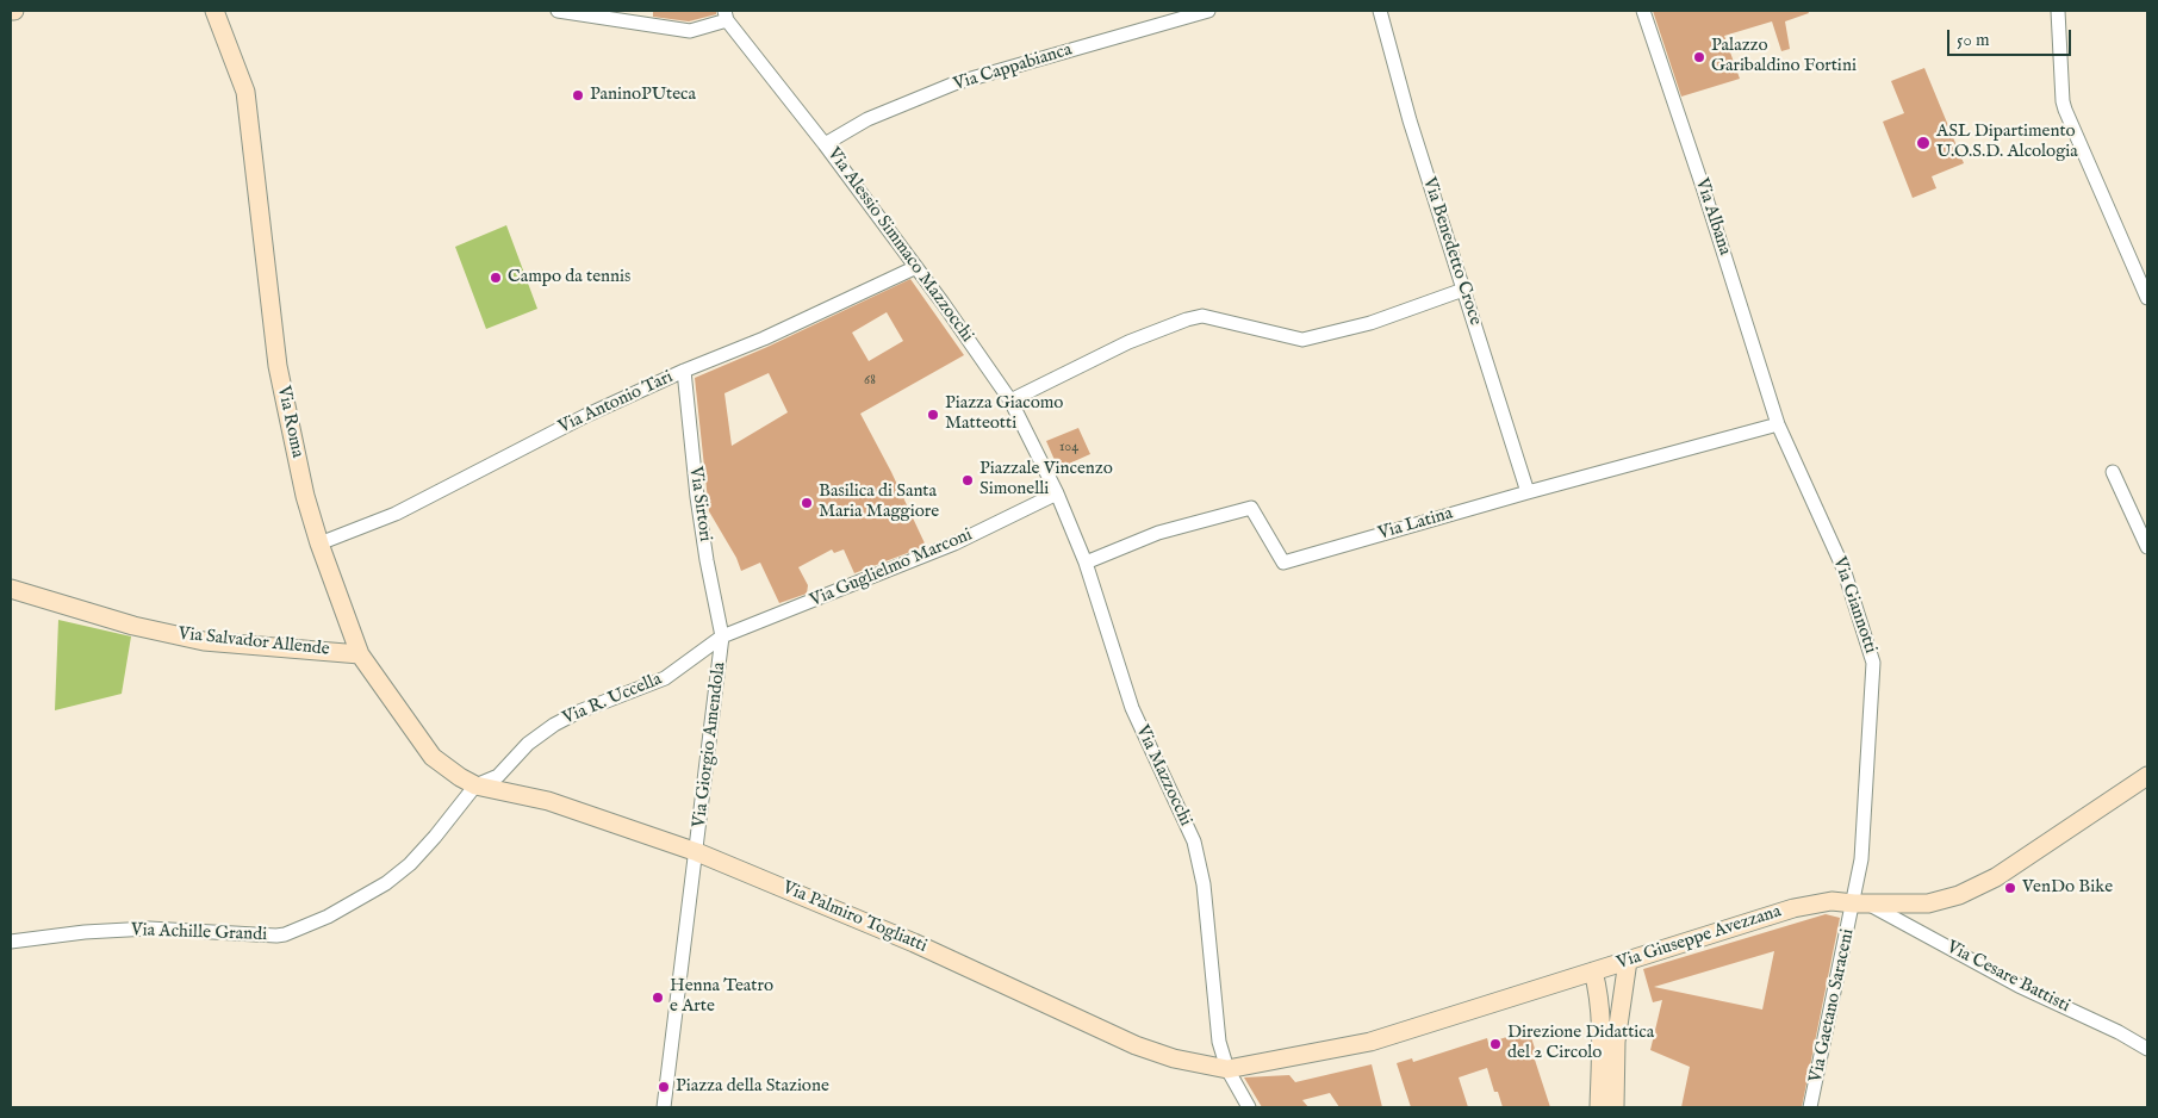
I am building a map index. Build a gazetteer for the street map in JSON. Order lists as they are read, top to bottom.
{
  "streets": {
    "street": [
      "Via Cappabianca",
      "Via Albana",
      "Via Alessio Simmaco Mazzocchi",
      "Via Benedetto Croce",
      "Via Antonio Tari",
      "Via Roma",
      "Via Sirtori",
      "Via Latina",
      "Via Guglielmo Marconi",
      "Via Giannotti",
      "Via Salvador Allende",
      "Via R. Uccella",
      "Via Giorgio Amendola",
      "Via Mazzocchi",
      "Via Palmiro Togliatti",
      "Via Achille Grandi",
      "Via Giuseppe Avezzana",
      "Via Cesare Battisti",
      "Via Gaetano Saraceni"
    ]
  },
  "crossings": [
    ["Via Cappabianca", "Via Alessio Simmaco Mazzocchi"],
    ["Via Albana", "Via Latina"],
    ["Via Albana", "Via Giannotti"],
    ["Via Alessio Simmaco Mazzocchi", "Via Antonio Tari"],
    ["Via Alessio Simmaco Mazzocchi", "Via Guglielmo Marconi"],
    ["Via Alessio Simmaco Mazzocchi", "Via Mazzocchi"],
    ["Via Benedetto Croce", "Via Latina"],
    ["Via Antonio Tari", "Via Roma"],
    ["Via Antonio Tari", "Via Sirtori"],
    ["Via Roma", "Via Salvador Allende"],
    ["Via Roma", "Via R. Uccella"],
    ["Via Roma", "Via Palmiro Togliatti"],
    ["Via Roma", "Via Achille Grandi"],
    ["Via Sirtori", "Via Guglielmo Marconi"],
    ["Via Sirtori", "Via R. Uccella"],
    ["Via Sirtori", "Via Giorgio Amendola"],
    ["Via Latina", "Via Giannotti"],
    ["Via Latina", "Via Mazzocchi"],
    ["Via Guglielmo Marconi", "Via R. Uccella"],
    ["Via Guglielmo Marconi", "Via Giorgio Amendola"],
    ["Via Guglielmo Marconi", "Via Mazzocchi"],
    ["Via Giannotti", "Via Giuseppe Avezzana"],
    ["Via Giannotti", "Via Cesare Battisti"],
    ["Via Giannotti", "Via Gaetano Saraceni"],
    ["Via R. Uccella", "Via Giorgio Amendola"],
    ["Via R. Uccella", "Via Palmiro Togliatti"],
    ["Via R. Uccella", "Via Achille Grandi"],
    ["Via Giorgio Amendola", "Via Palmiro Togliatti"],
    ["Via Mazzocchi", "Via Palmiro Togliatti"],
    ["Via Mazzocchi", "Via Giuseppe Avezzana"],
    ["Via Palmiro Togliatti", "Via Achille Grandi"],
    ["Via Palmiro Togliatti", "Via Giuseppe Avezzana"],
    ["Via Giuseppe Avezzana", "Via Cesare Battisti"],
    ["Via Giuseppe Avezzana", "Via Gaetano Saraceni"],
    ["Via Cesare Battisti", "Via Gaetano Saraceni"]
  ],
  "places": [
    "Palazzo Garibaldino Fortini",
    "PaninoPUteca",
    "ASL Dipartimento U.O.S.D. Alcologia",
    "Campo da tennis",
    "Piazza Giacomo Matteotti",
    "Piazzale Vincenzo Simonelli",
    "Basilica di Santa Maria Maggiore",
    "VenDo Bike",
    "Henna Teatro e Arte",
    "Direzione Didattica del 2 Circolo",
    "Piazza della Stazione"
  ],
  "house_numbers": ["68", "104"],
  "scale_bar": "50 m"
}
